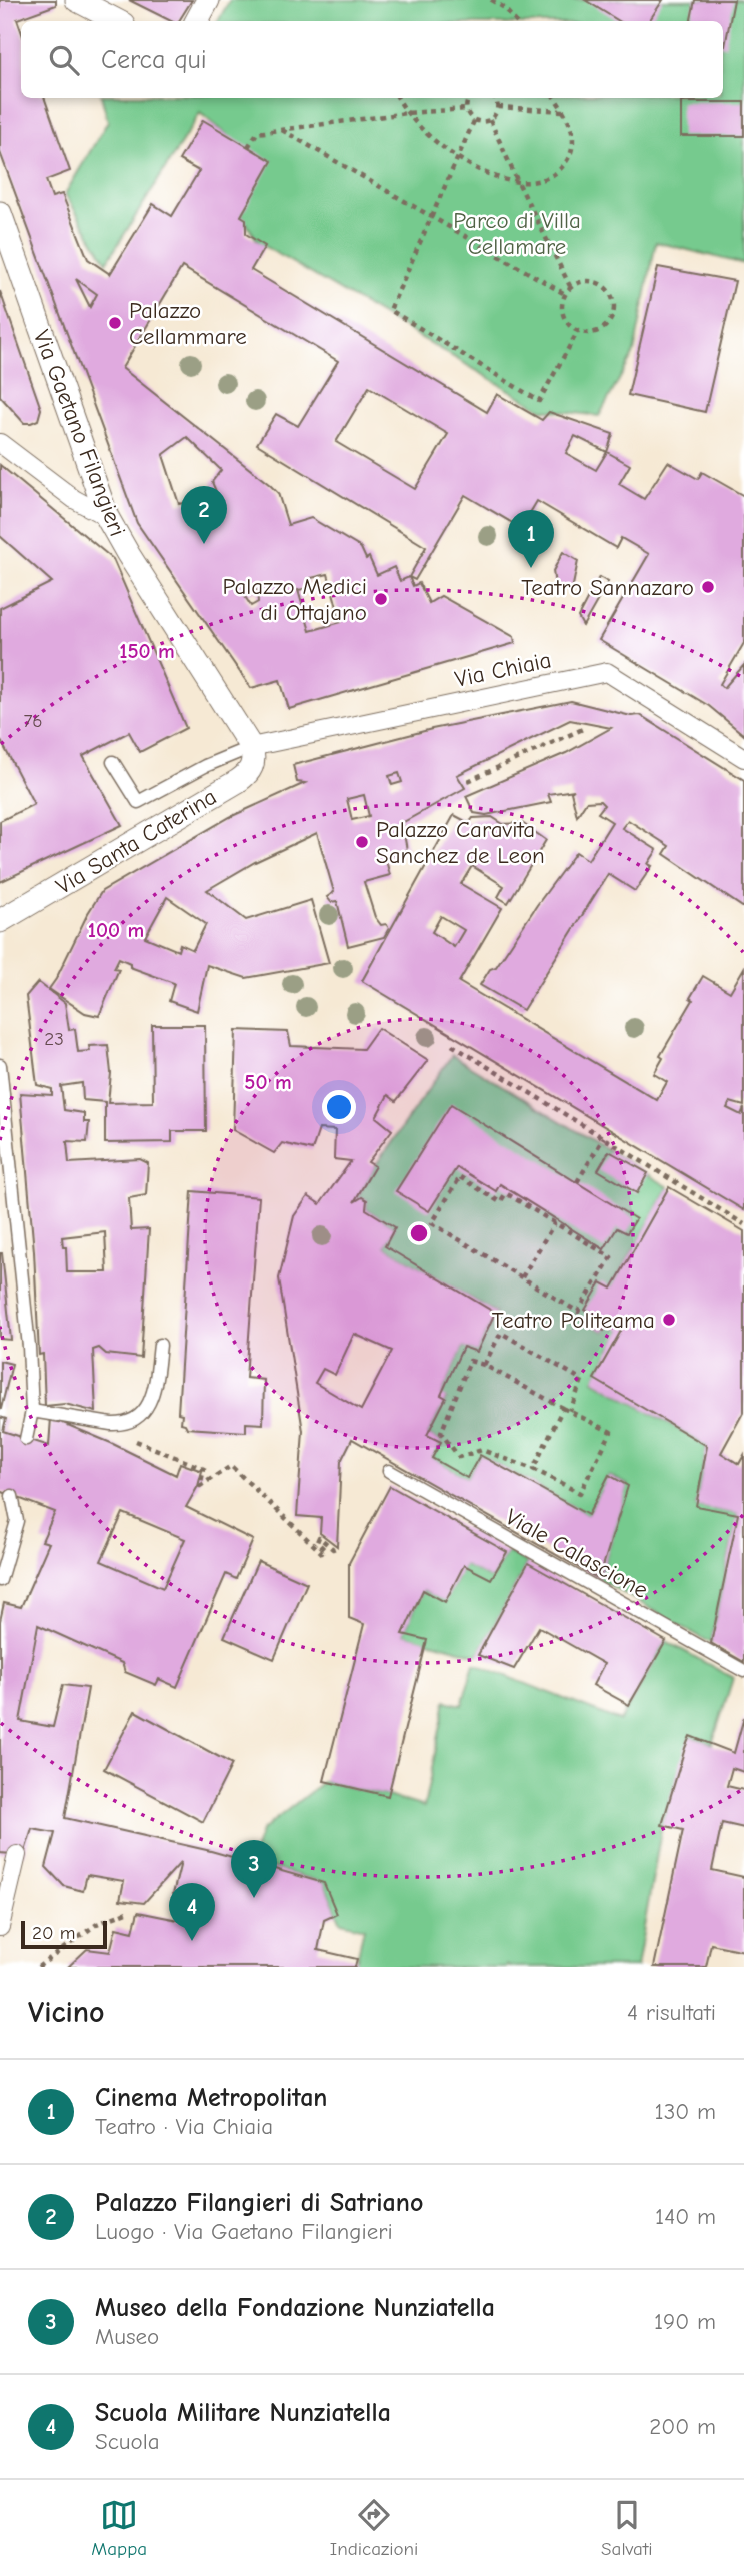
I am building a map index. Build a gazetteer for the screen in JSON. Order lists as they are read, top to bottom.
{
  "streets": {
    "street": ["Via Gaetano Filangieri", "Via Chiaia", "Via Santa Caterina"],
    "lane": ["Viale Calascione"]
  },
  "crossings": [
    ["Via Gaetano Filangieri", "Via Chiaia"],
    ["Via Gaetano Filangieri", "Via Santa Caterina"],
    ["Via Chiaia", "Via Santa Caterina"]
  ],
  "parks": ["Parco di Villa Cellamare"],
  "places": [
    "Palazzo Cellammare",
    "Teatro Sannazaro",
    "Palazzo Medici di Ottajano",
    "Palazzo Caravita Sanchez de Leon",
    "Teatro Politeama"
  ],
  "house_numbers": ["76", "23"],
  "scale_bar": "20 m",
  "page": {
    "search": "Cerca qui",
    "pins": [
      "2",
      "1",
      "3",
      "4"
    ],
    "scale": "20 m",
    "heading": ["Vicino", "4 risultati"],
    "list": [
      {
        "mark": "1",
        "name": "Cinema Metropolitan",
        "note": "Teatro · Via Chiaia",
        "value": "130 m"
      },
      {
        "mark": "2",
        "name": "Palazzo Filangieri di Satriano",
        "note": "Luogo · Via Gaetano Filangieri",
        "value": "140 m"
      },
      {
        "mark": "3",
        "name": "Museo della Fondazione Nunziatella",
        "note": "Museo",
        "value": "190 m"
      },
      {
        "mark": "4",
        "name": "Scuola Militare Nunziatella",
        "note": "Scuola",
        "value": "200 m"
      }
    ],
    "nav": ["Mappa", "Indicazioni", "Salvati"]
  },
  "rings": ["150 m", "100 m", "50 m"]
}
